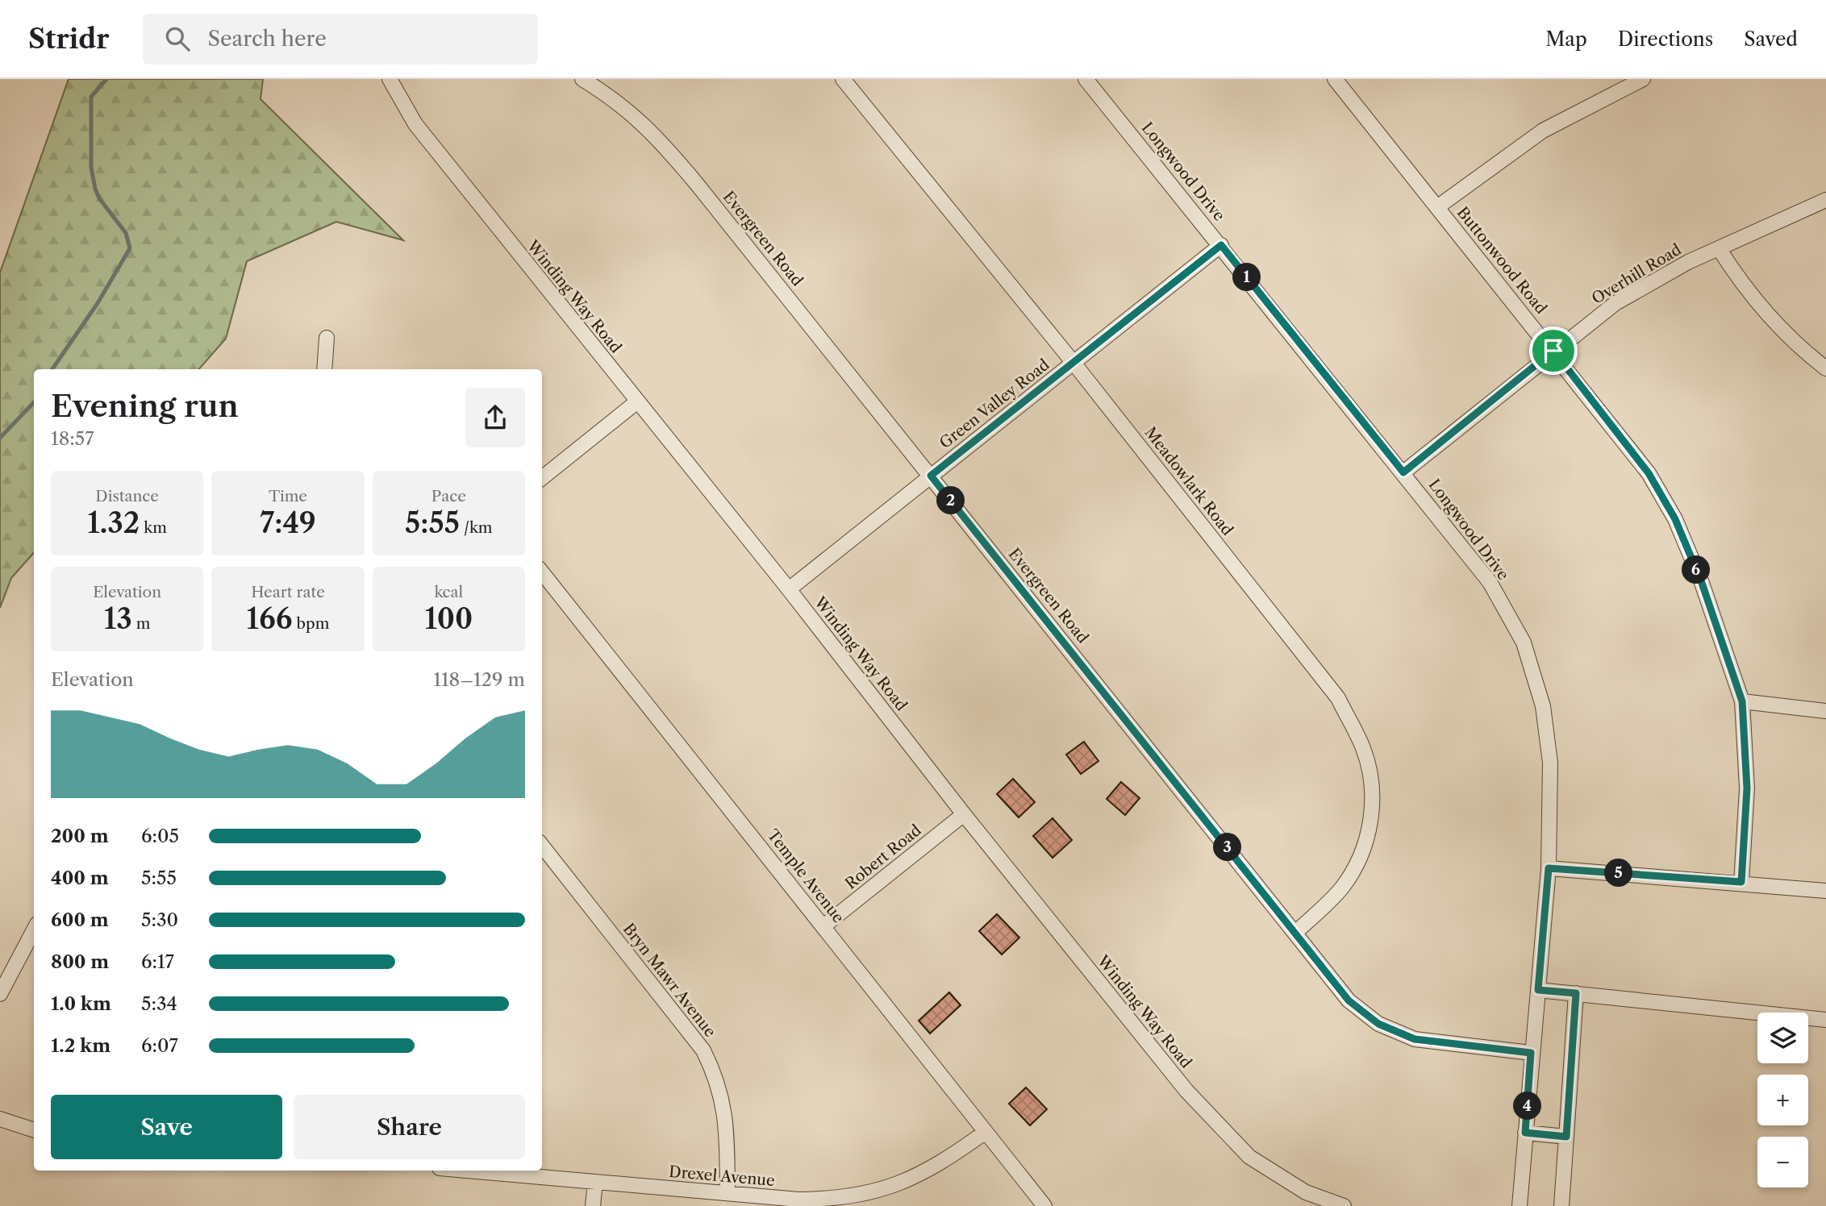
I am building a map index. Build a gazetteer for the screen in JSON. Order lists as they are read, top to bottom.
{
  "streets": {
    "street": [
      "Longwood Drive",
      "Evergreen Road",
      "Buttonwood Road",
      "Overhill Road",
      "Winding Way Road",
      "Green Valley Road",
      "Meadowlark Road",
      "Robert Road",
      "Temple Avenue",
      "Bryn Mawr Avenue",
      "Drexel Avenue"
    ]
  },
  "crossings": [
    ["Longwood Drive", "Evergreen Road"],
    ["Longwood Drive", "Overhill Road"],
    ["Longwood Drive", "Green Valley Road"],
    ["Evergreen Road", "Green Valley Road"],
    ["Evergreen Road", "Meadowlark Road"],
    ["Buttonwood Road", "Overhill Road"],
    ["Winding Way Road", "Green Valley Road"],
    ["Winding Way Road", "Robert Road"],
    ["Green Valley Road", "Meadowlark Road"],
    ["Robert Road", "Temple Avenue"],
    ["Temple Avenue", "Drexel Avenue"],
    ["Bryn Mawr Avenue", "Drexel Avenue"]
  ],
  "page": {
    "header": "Stridr",
    "search": "Search here",
    "nav": ["Map", "Directions", "Saved"],
    "pins": [
      "1",
      "2",
      "6",
      "3",
      "5",
      "4"
    ],
    "heading": ["Evening run", "18:57"],
    "stats": [
      ["Distance", "1.32 km"],
      ["Time", "7:49"],
      ["Pace", "5:55 /km"],
      ["Elevation", "13 m"],
      ["Heart rate", "166 bpm"],
      ["kcal", "100"]
    ],
    "chart": ["Elevation", "118–129 m"],
    "list": [
      {
        "name": "200 m",
        "note": "6:05"
      },
      {
        "name": "400 m",
        "note": "5:55"
      },
      {
        "name": "600 m",
        "note": "5:30"
      },
      {
        "name": "800 m",
        "note": "6:17"
      },
      {
        "name": "1.0 km",
        "note": "5:34"
      },
      {
        "name": "1.2 km",
        "note": "6:07"
      }
    ],
    "map_buttons": ["+", "−"],
    "buttons": ["Save", "Share"]
  }
}
